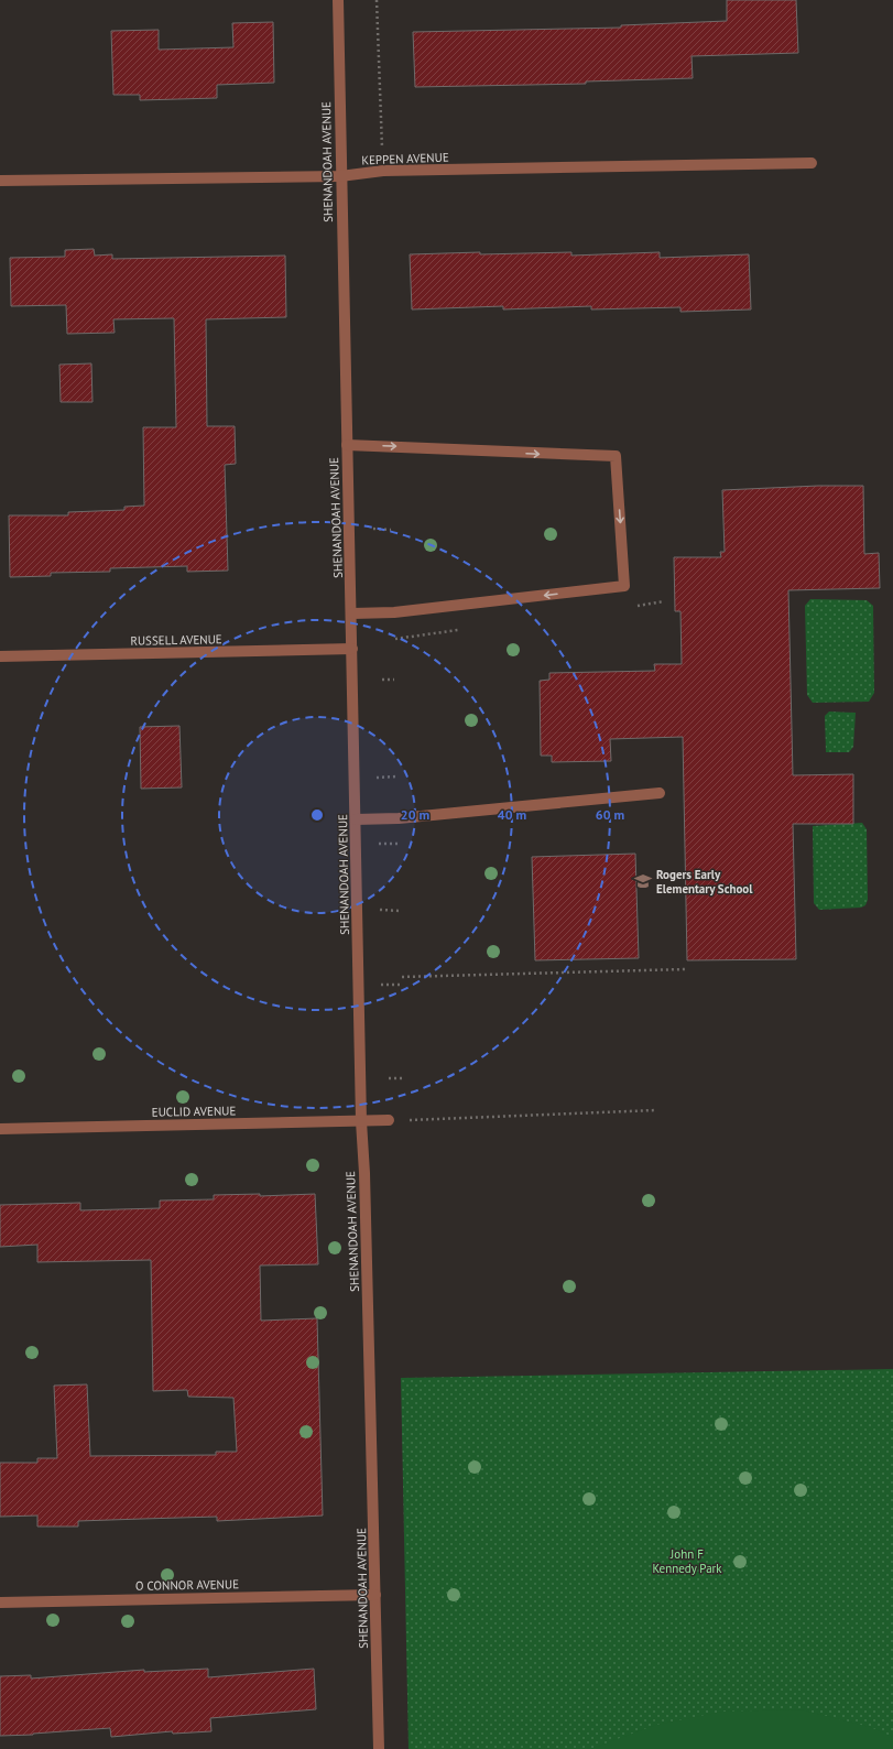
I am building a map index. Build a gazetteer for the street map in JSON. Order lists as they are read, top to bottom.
{
  "streets": {
    "street": [
      "KEPPEN AVENUE",
      "SHENANDOAH AVENUE",
      "RUSSELL AVENUE",
      "EUCLID AVENUE",
      "O CONNOR AVENUE"
    ]
  },
  "crossings": [
    ["KEPPEN AVENUE", "SHENANDOAH AVENUE"],
    ["SHENANDOAH AVENUE", "RUSSELL AVENUE"],
    ["SHENANDOAH AVENUE", "EUCLID AVENUE"],
    ["SHENANDOAH AVENUE", "O CONNOR AVENUE"]
  ],
  "parks": ["John F Kennedy Park"],
  "places": {
    "school or university": ["Rogers Early Elementary School"]
  },
  "rings": ["20 m", "40 m", "60 m"]
}
